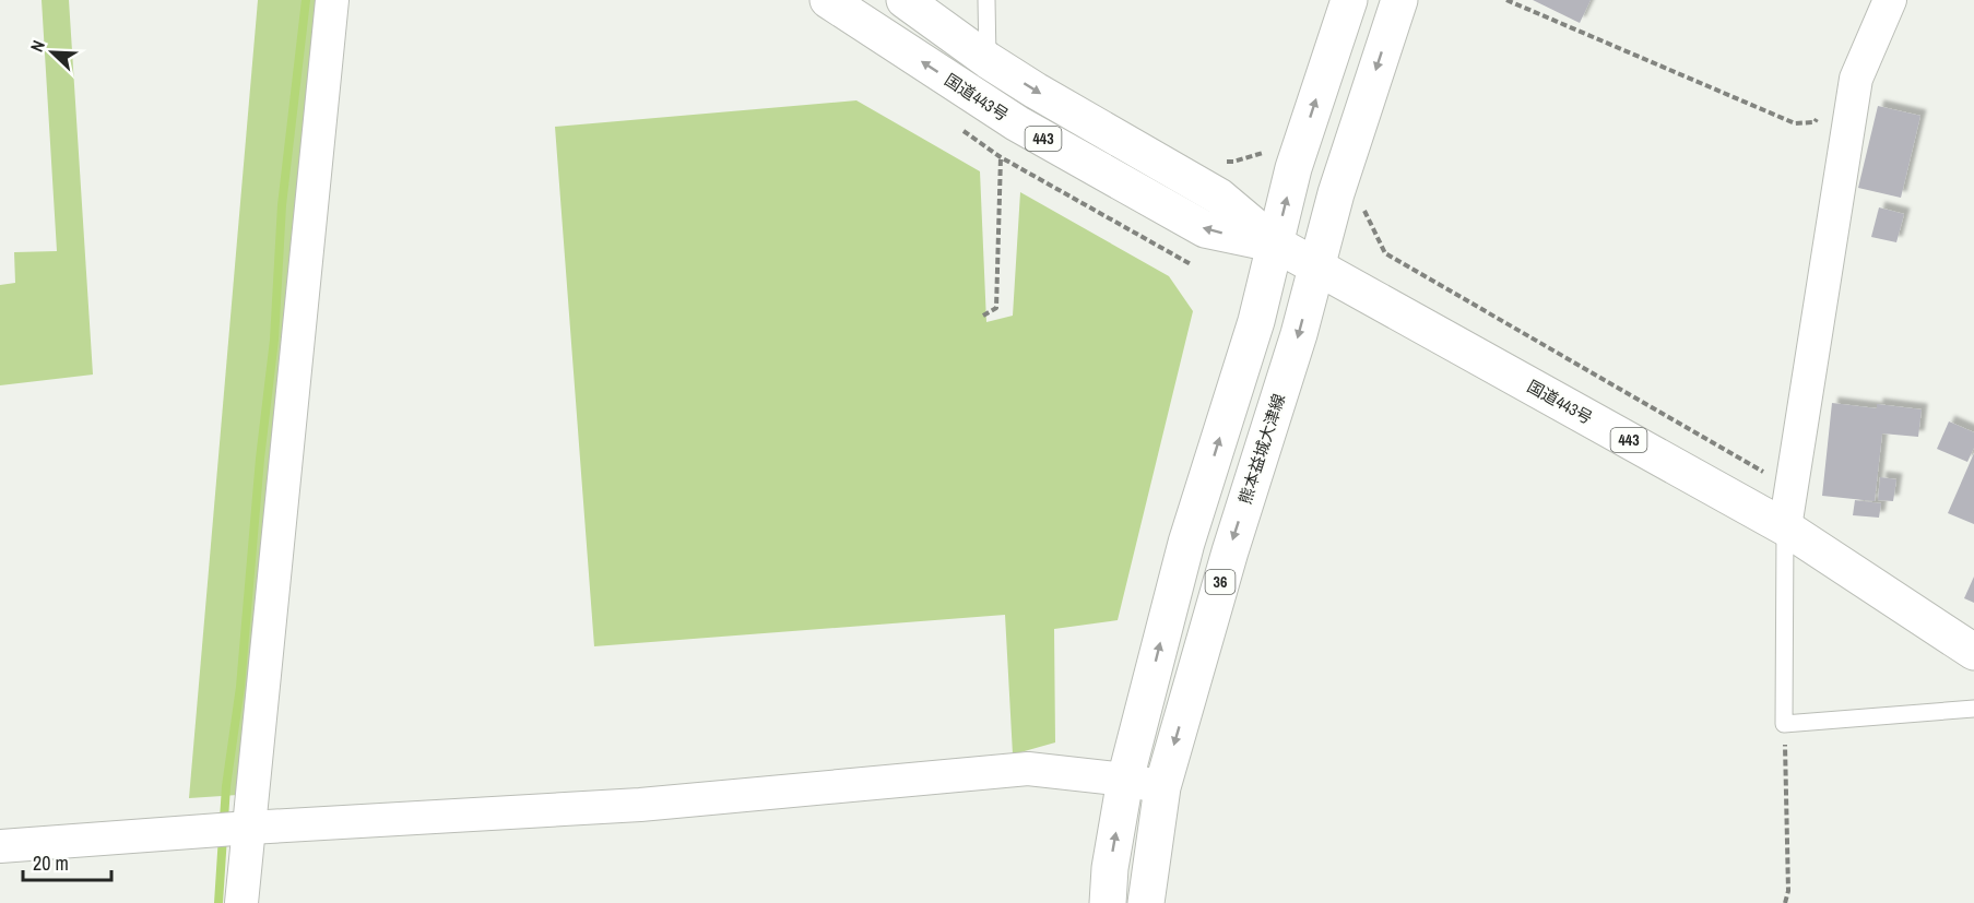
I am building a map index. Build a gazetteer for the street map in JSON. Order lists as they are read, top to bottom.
{
  "streets": {
    "main road": [
      "国道443号",
      "443",
      "熊本益城大津線",
      "36"
    ]
  },
  "crossings": [
    ["国道443号", "熊本益城大津線"]
  ],
  "scale_bar": "20 m",
  "north": "top left"
}
